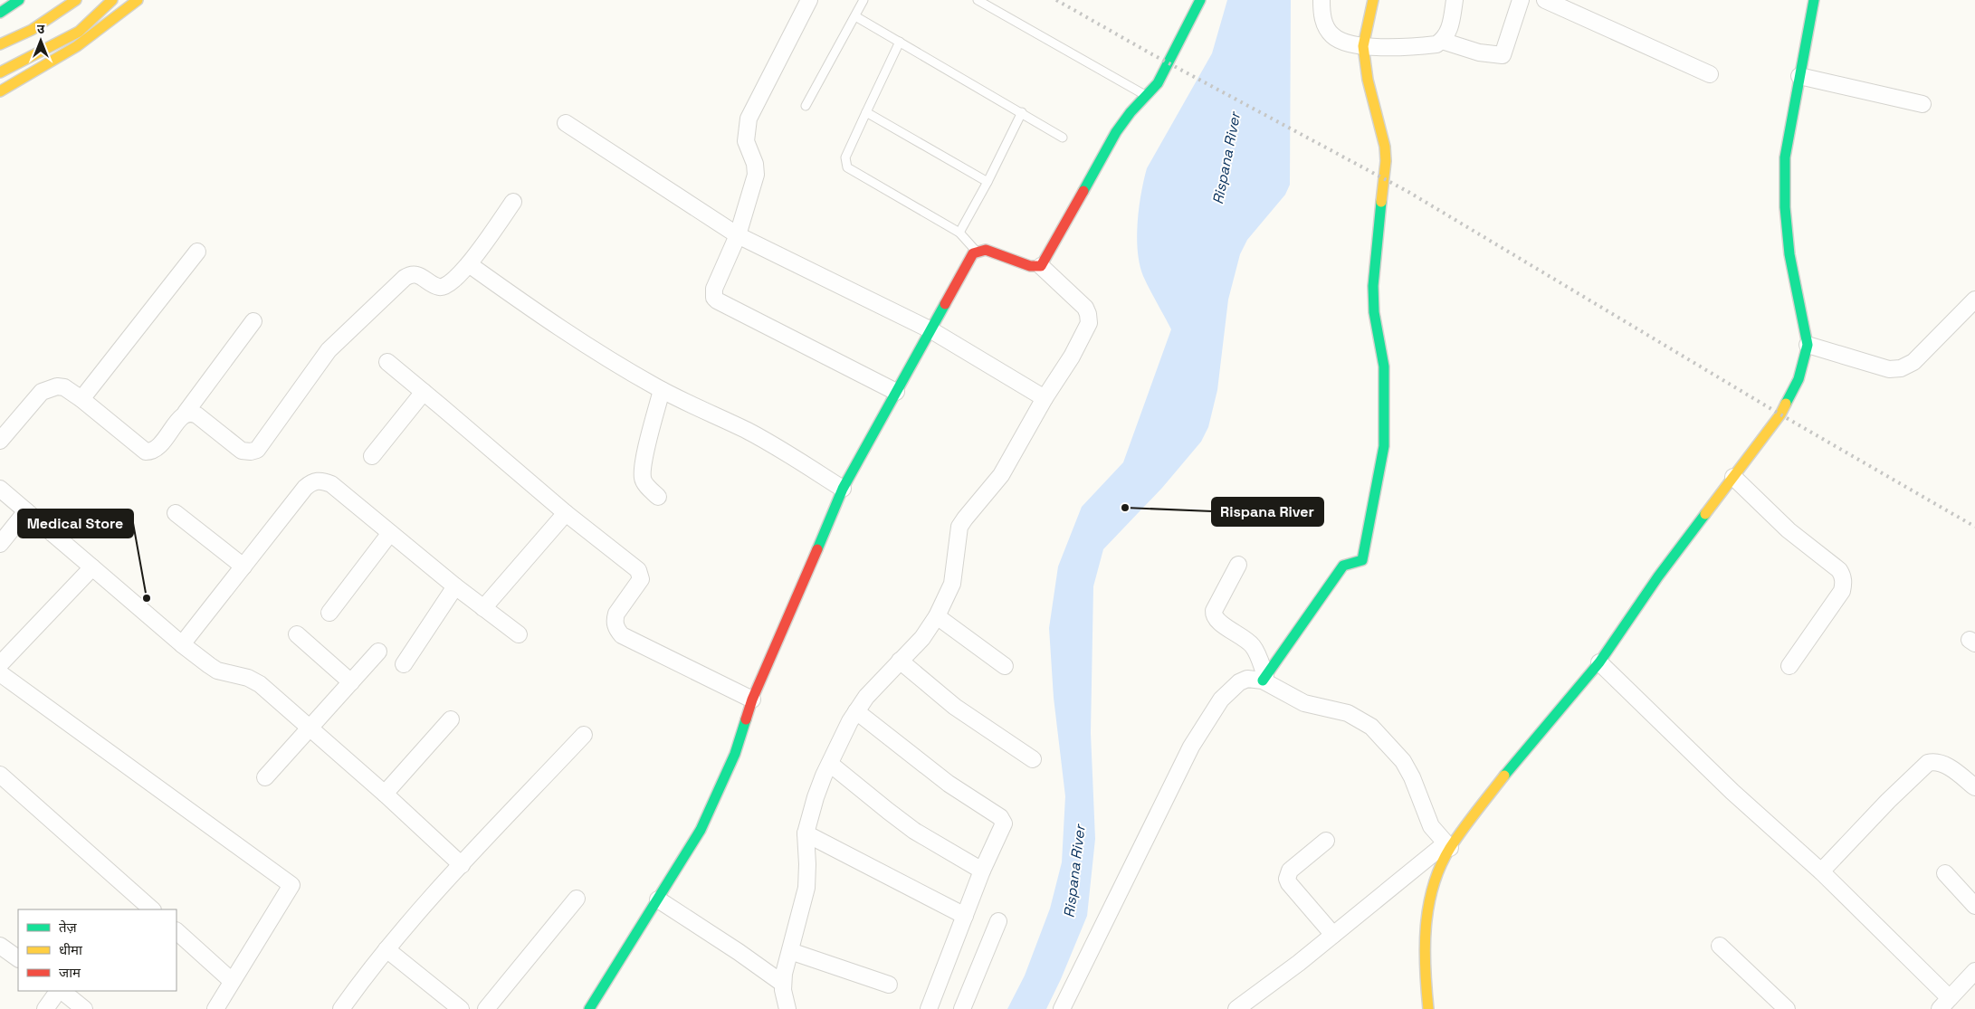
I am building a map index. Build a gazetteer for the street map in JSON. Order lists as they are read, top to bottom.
{
  "water": ["Rispana River"],
  "places": ["Rispana River", "Medical Store"],
  "legend": ["तेज़", "धीमा", "जाम"],
  "north": "top"
}
